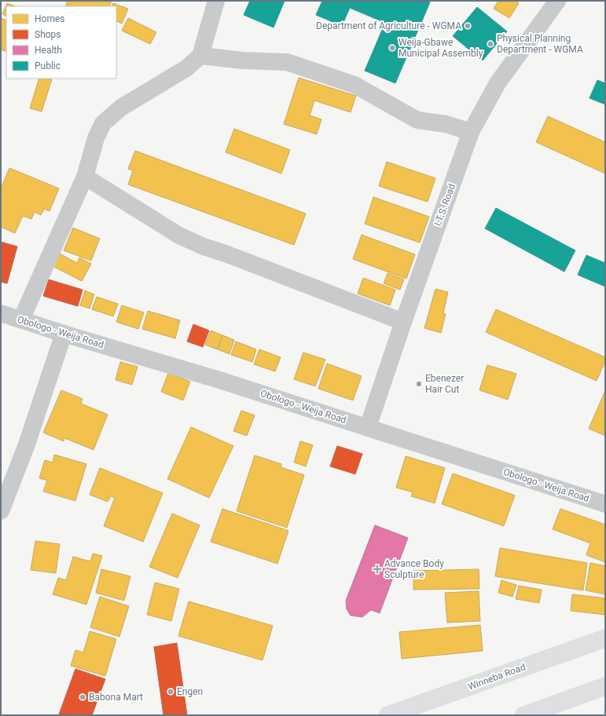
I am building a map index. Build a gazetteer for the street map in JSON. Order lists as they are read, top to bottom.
{
  "streets": {
    "highway": ["Winneba Road"],
    "street": ["I.T.S. Road", "Obologo - Weija Road"]
  },
  "crossings": [
    ["I.T.S. Road", "Obologo - Weija Road"]
  ],
  "places": {
    "other": [
      "Department of Agriculture - WGMA",
      "Physical Planning Department - WGMA",
      "Weija-Gbawe Municipal Assembly",
      "Ebenezer Hair Cut",
      "Engen",
      "Babona Mart"
    ],
    "health": ["Advance Body Sculpture"]
  },
  "legend": [
    "Homes",
    "Shops",
    "Health",
    "Public"
  ]
}
